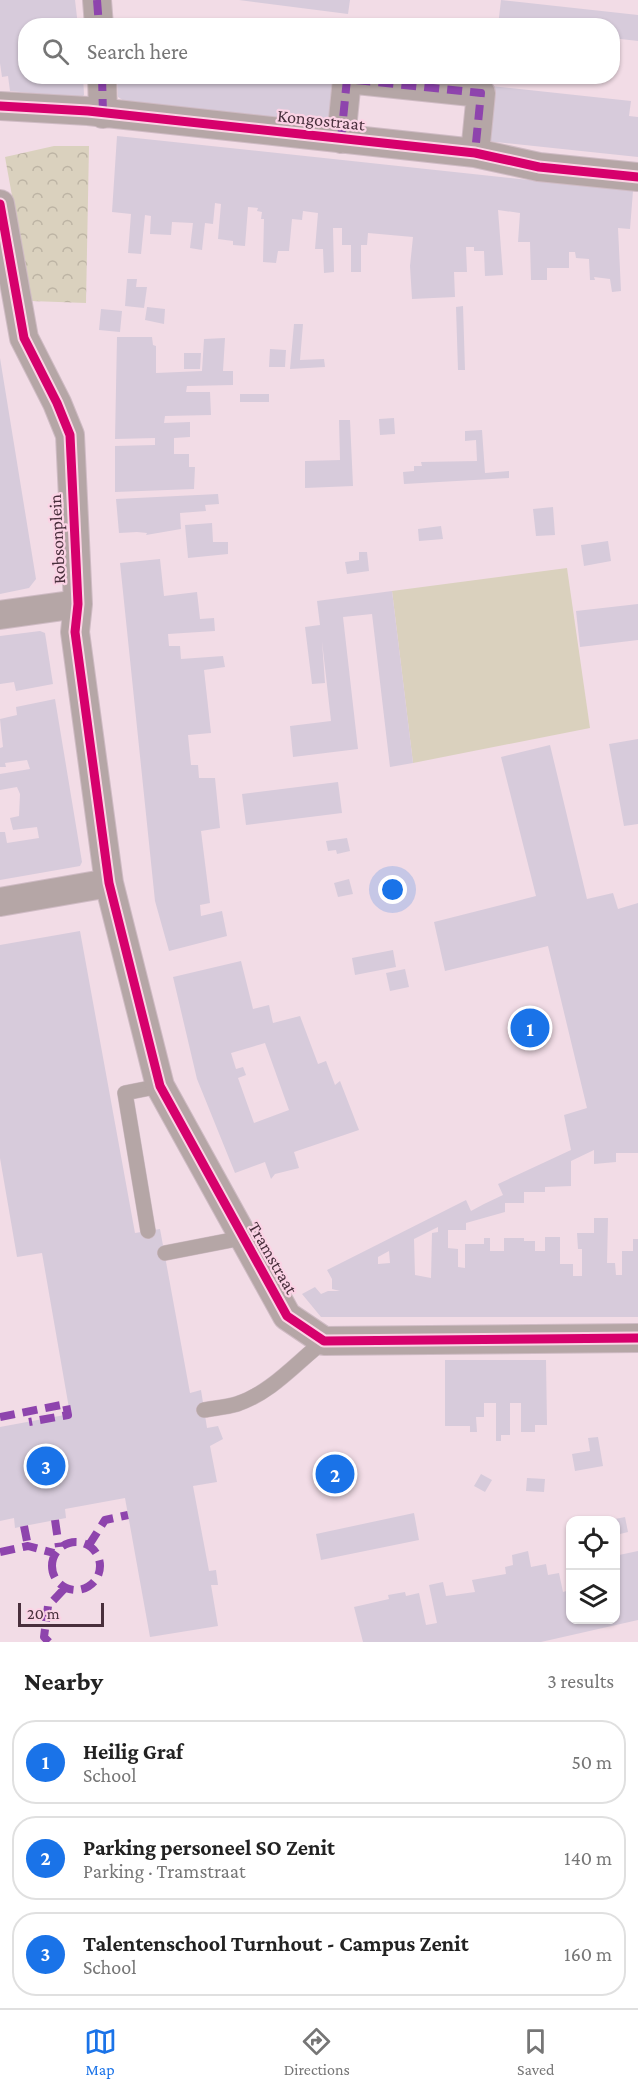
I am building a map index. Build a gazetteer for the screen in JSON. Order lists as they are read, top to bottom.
{
  "streets": {
    "street": ["Kongostraat", "Robsonplein", "Tramstraat"]
  },
  "crossings": [
    ["Robsonplein", "Tramstraat"]
  ],
  "scale_bar": "20 m",
  "page": {
    "search": "Search here",
    "pins": ["1", "3", "2"],
    "scale": "20 m",
    "heading": ["Nearby", "3 results"],
    "list": [
      {
        "mark": "1",
        "name": "Heilig Graf",
        "note": "School",
        "value": "50 m"
      },
      {
        "mark": "2",
        "name": "Parking personeel SO Zenit",
        "note": "Parking · Tramstraat",
        "value": "140 m"
      },
      {
        "mark": "3",
        "name": "Talentenschool Turnhout - Campus Zenit",
        "note": "School",
        "value": "160 m"
      }
    ],
    "nav": ["Map", "Directions", "Saved"]
  }
}
